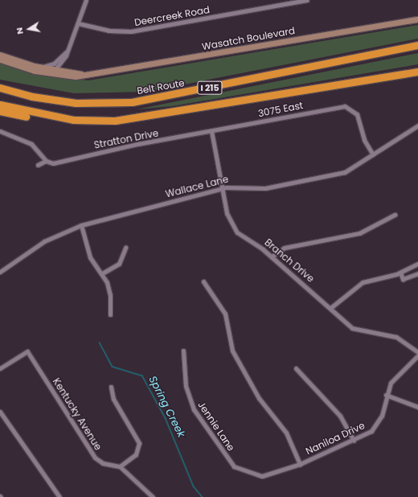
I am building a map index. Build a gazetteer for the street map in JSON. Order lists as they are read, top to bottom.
{
  "streets": {
    "highway": ["Belt Route", "I 215"],
    "street": [
      "Deercreek Road",
      "Wasatch Boulevard",
      "3075 East",
      "Stratton Drive",
      "Wallace Lane",
      "Branch Drive",
      "Kentucky Avenue",
      "Jennie Lane",
      "Naniloa Drive"
    ]
  },
  "crossings": [
    ["3075 East", "Stratton Drive"],
    ["3075 East", "Wallace Lane"],
    ["3075 East", "Branch Drive"],
    ["Stratton Drive", "Branch Drive"],
    ["Wallace Lane", "Branch Drive"],
    ["Jennie Lane", "Naniloa Drive"]
  ],
  "water": ["Spring Creek"],
  "north": "left"
}
